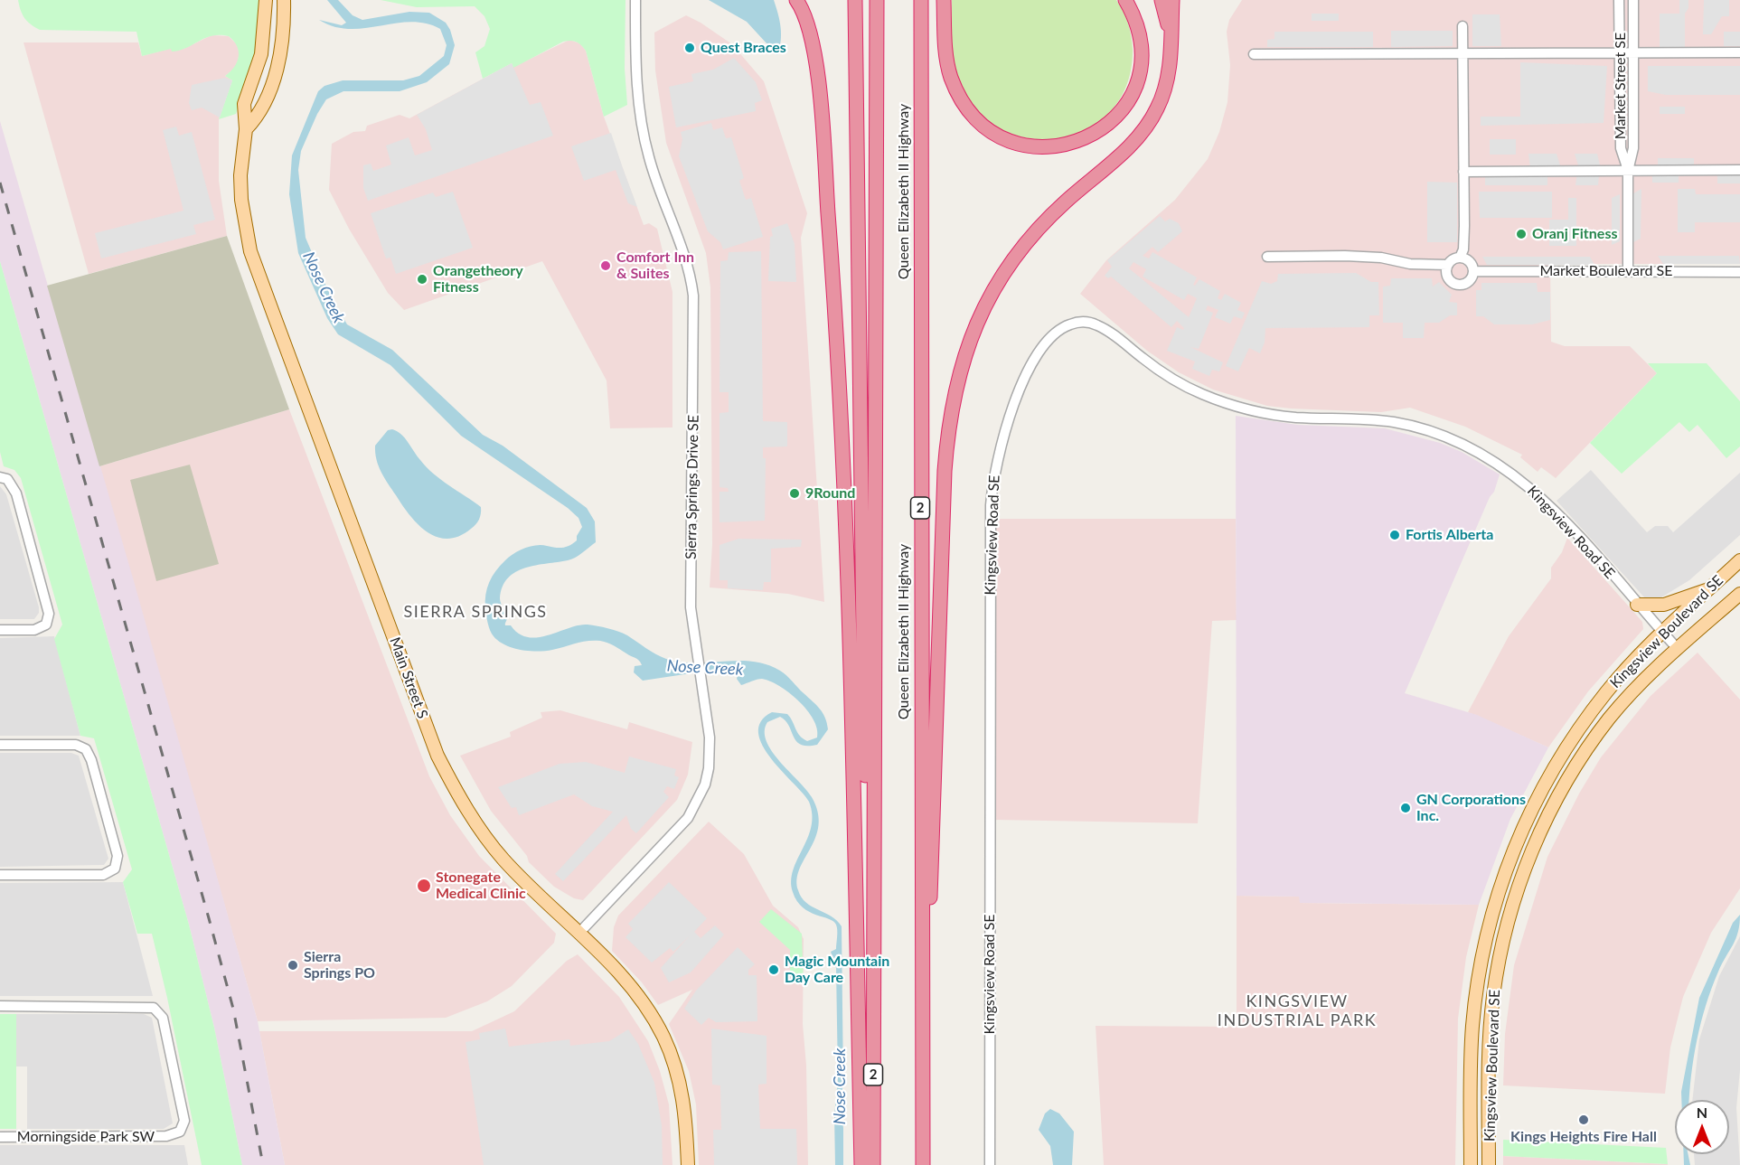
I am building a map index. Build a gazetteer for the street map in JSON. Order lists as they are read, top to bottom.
{
  "streets": {
    "highway": ["Queen Elizabeth II Highway", "2"],
    "main road": ["Kingsview Boulevard SE", "Main Street S"],
    "street": [
      "Market Street SE",
      "Market Boulevard SE",
      "Sierra Springs Drive SE",
      "Kingsview Road SE",
      "Morningside Park SW"
    ]
  },
  "crossings": [
    ["Market Street SE", "Market Boulevard SE"],
    ["Sierra Springs Drive SE", "Main Street S"],
    ["Kingsview Road SE", "Kingsview Boulevard SE"]
  ],
  "districts": ["SIERRA SPRINGS", "KINGSVIEW INDUSTRIAL PARK"],
  "water": ["Nose Creek"],
  "places": [
    "Quest Braces",
    "Oranj Fitness",
    "Comfort Inn & Suites",
    "Orangetheory Fitness",
    "9Round",
    "Fortis Alberta",
    "GN Corporations Inc.",
    "Stonegate Medical Clinic",
    "Sierra Springs PO",
    "Magic Mountain Day Care",
    "Kings Heights Fire Hall"
  ],
  "north": "top"
}
